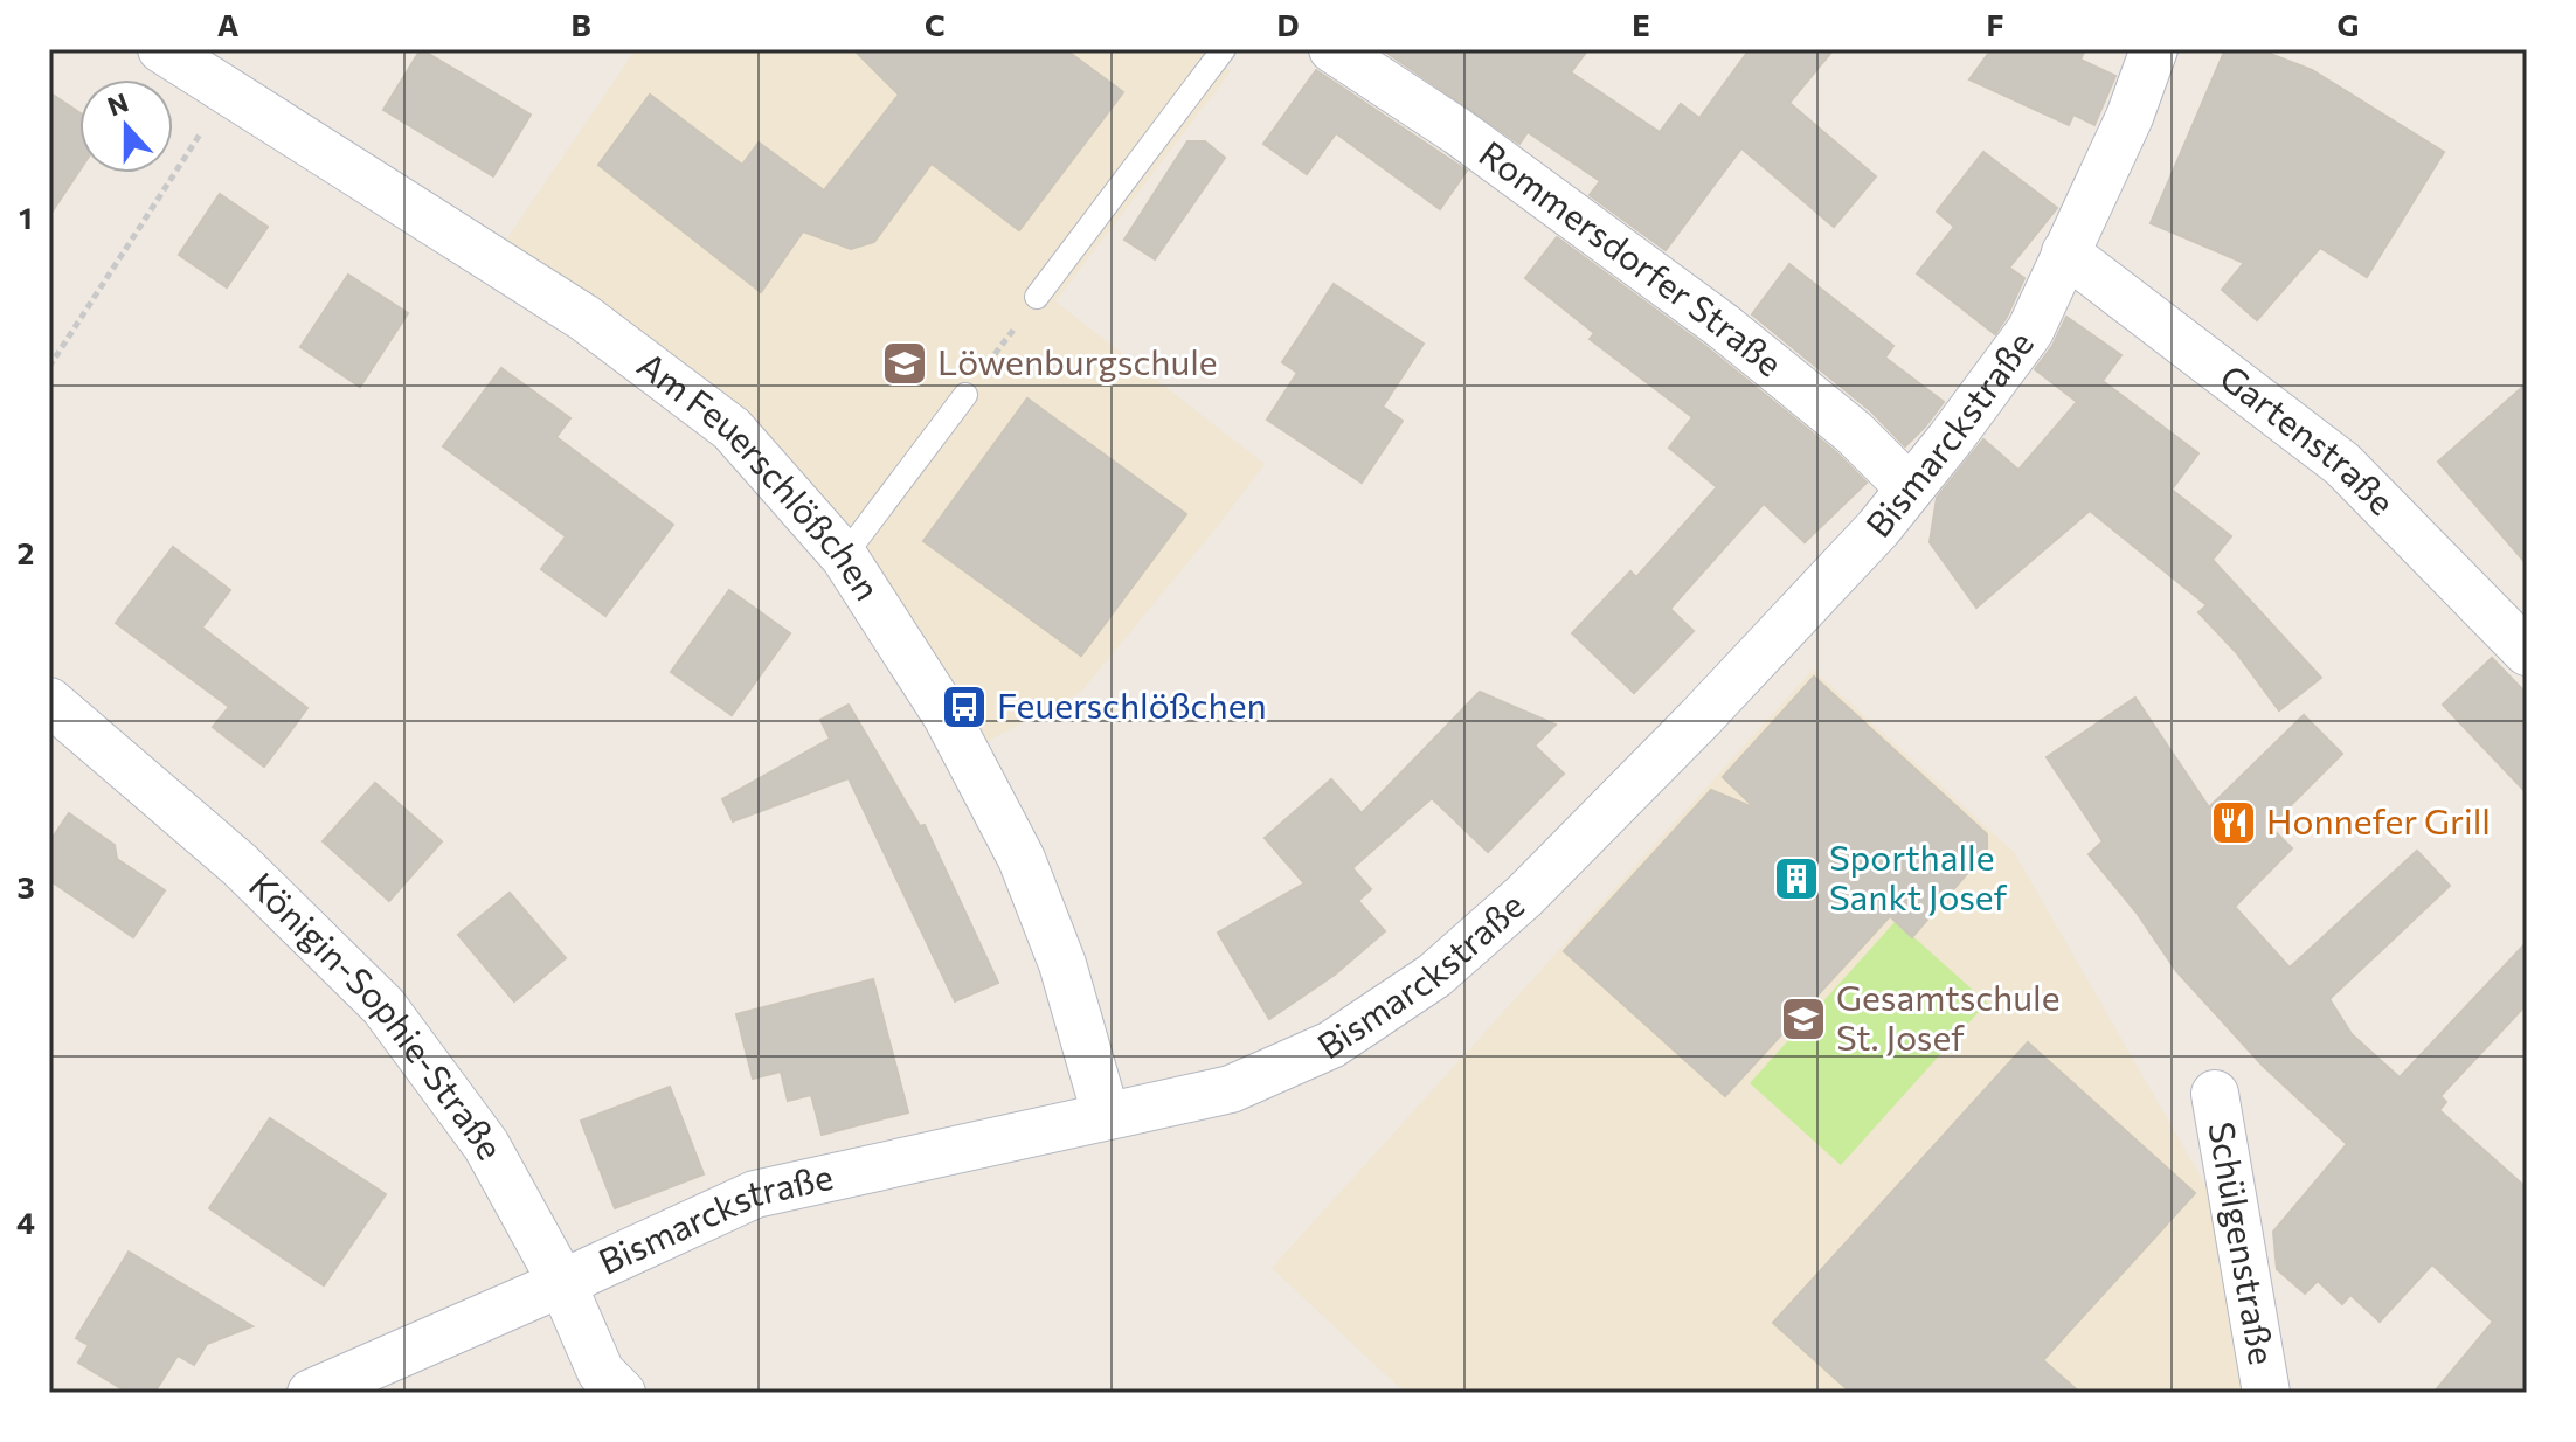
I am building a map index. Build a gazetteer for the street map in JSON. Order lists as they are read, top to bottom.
{
  "streets": {
    "street": [
      "Rommersdorfer Straße",
      "Bismarckstraße",
      "Gartenstraße",
      "Am Feuerschlößchen",
      "Königin-Sophie-Straße",
      "Schülgenstraße"
    ]
  },
  "crossings": [
    ["Rommersdorfer Straße", "Bismarckstraße"],
    ["Bismarckstraße", "Gartenstraße"],
    ["Bismarckstraße", "Am Feuerschlößchen"],
    ["Bismarckstraße", "Königin-Sophie-Straße"]
  ],
  "places": {
    "school or university": ["Löwenburgschule", "Gesamtschule St. Josef"],
    "bus stop": ["Feuerschlößchen"],
    "restaurant": ["Honnefer Grill"],
    "building": ["Sporthalle Sankt Josef"]
  },
  "north": "top",
  "grid": {
    "columns": [
      "A",
      "B",
      "C",
      "D",
      "E",
      "F",
      "G"
    ],
    "rows": [
      "1",
      "2",
      "3",
      "4"
    ]
  }
}
